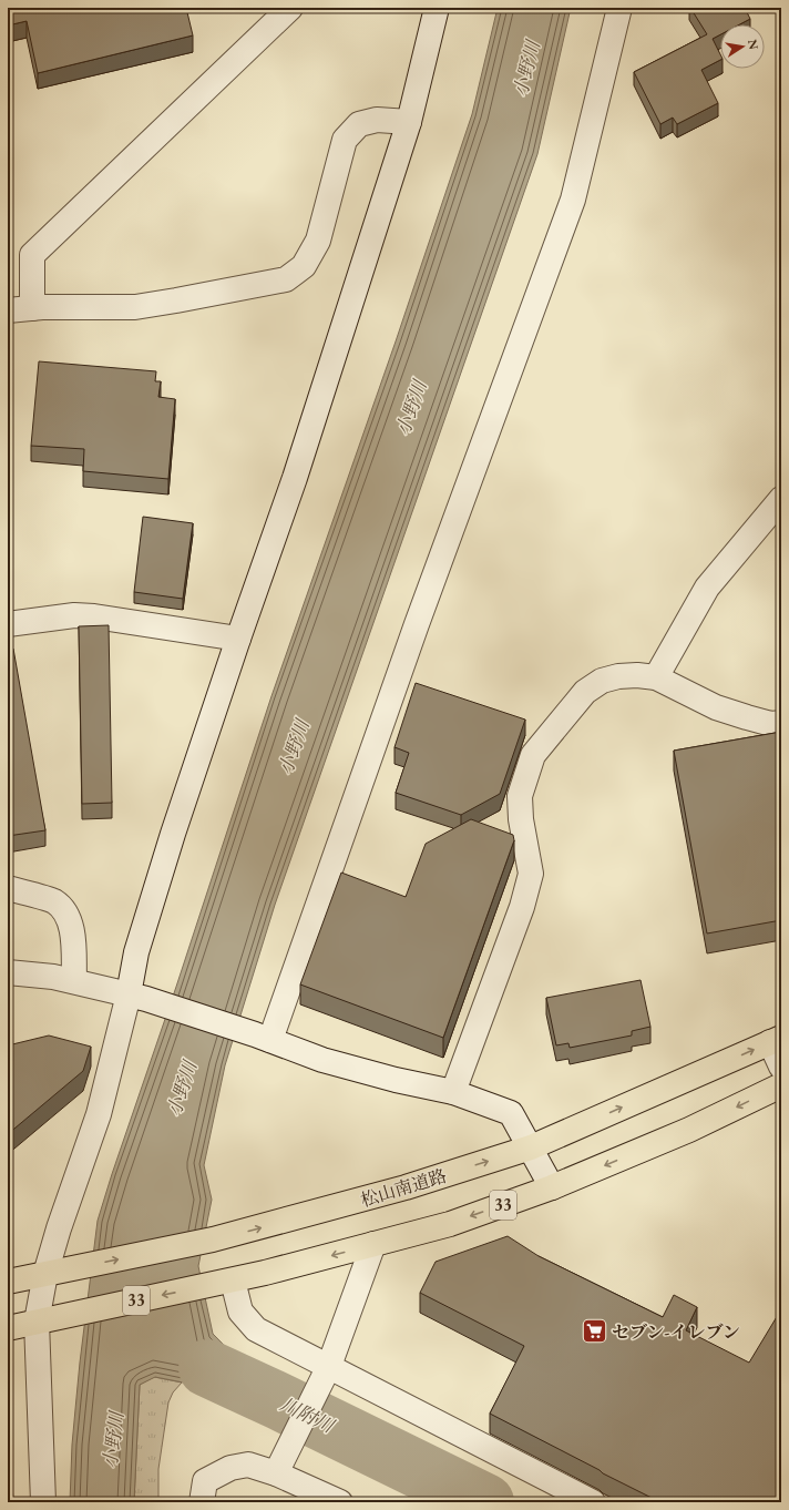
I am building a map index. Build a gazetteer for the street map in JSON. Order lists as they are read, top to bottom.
{
  "streets": {
    "highway": ["松山南道路", "33"]
  },
  "water": ["小野川", "川附川"],
  "places": {
    "supermarket": ["セブン-イレブン"]
  },
  "north": "right"
}
